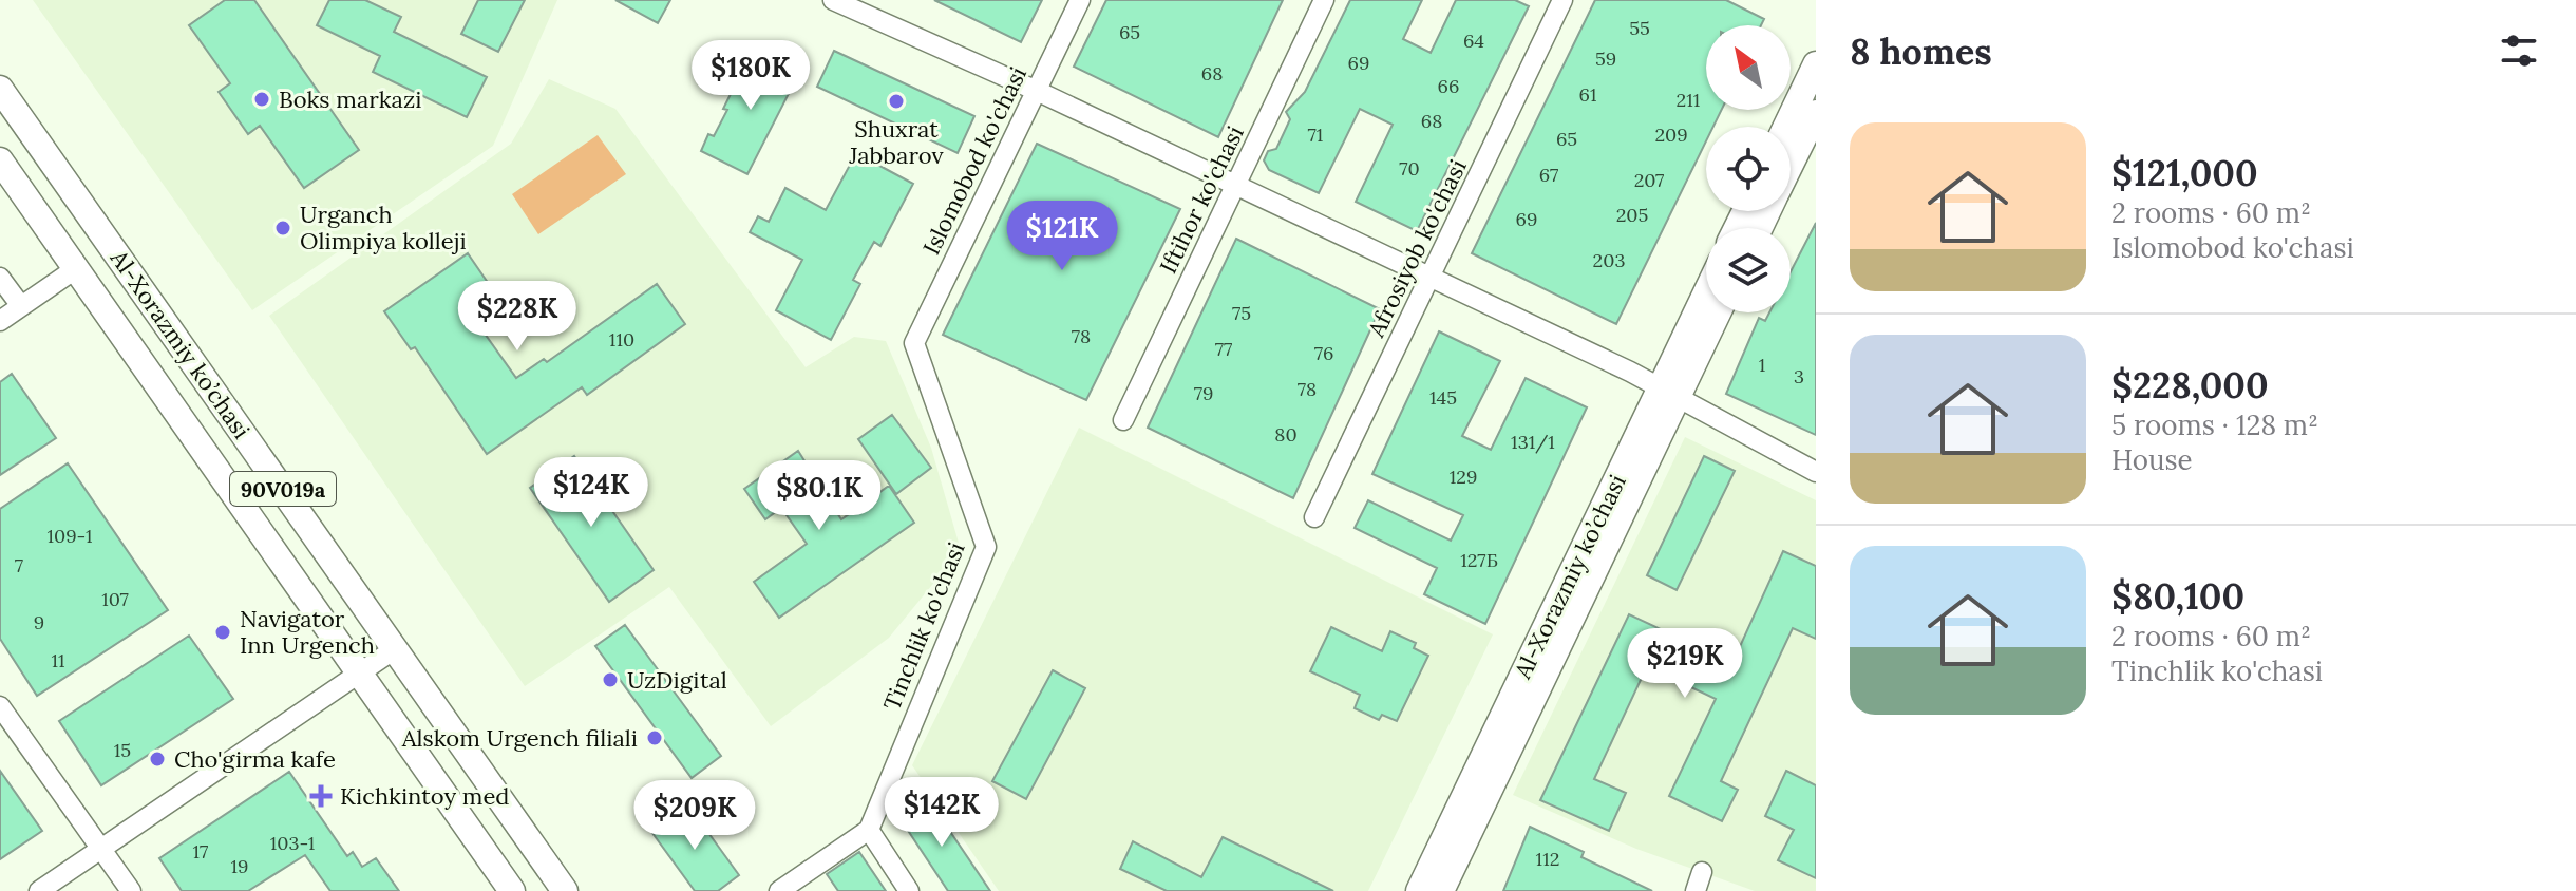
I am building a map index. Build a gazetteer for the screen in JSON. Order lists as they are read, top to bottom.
{
  "streets": {
    "main road": ["Al-Xorazmiy ko’chasi", "90V019a"],
    "street": [
      "Islomobod ko'chasi",
      "Iftihor ko'chasi",
      "Afrosiyob ko'chasi",
      "Tinchlik ko'chasi"
    ]
  },
  "crossings": [
    ["Islomobod ko'chasi", "Tinchlik ko'chasi"]
  ],
  "places": {
    "other": [
      "Boks markazi",
      "Shuxrat Jabbarov",
      "Urganch Olimpiya kolleji",
      "Navigator Inn Urgench",
      "UzDigital",
      "Alskom Urgench filiali",
      "Cho'girma kafe"
    ],
    "health": ["Kichkintoy med"]
  },
  "house_numbers": [
    "55",
    "65",
    "64",
    "59",
    "69",
    "68",
    "66",
    "61",
    "211",
    "68",
    "71",
    "209",
    "65",
    "70",
    "67",
    "207",
    "205",
    "69",
    "203",
    "75",
    "78",
    "110",
    "77",
    "76",
    "1",
    "3",
    "78",
    "79",
    "145",
    "80",
    "131/1",
    "129",
    "109-1",
    "127Б",
    "7",
    "107",
    "9",
    "11",
    "15",
    "103-1",
    "17",
    "112",
    "19"
  ],
  "north": "top left",
  "page": {
    "heading": "8 homes",
    "price": [
      "$180K",
      "$121K",
      "$228K",
      "$124K",
      "$80.1K",
      "$219K",
      "$142K",
      "$209K"
    ],
    "list": [
      {
        "name": "$121,000",
        "note": "2 rooms · 60 m² · Islomobod ko'chasi"
      },
      {
        "name": "$228,000",
        "note": "5 rooms · 128 m² · House"
      },
      {
        "name": "$80,100",
        "note": "2 rooms · 60 m² · Tinchlik ko'chasi"
      }
    ]
  }
}
